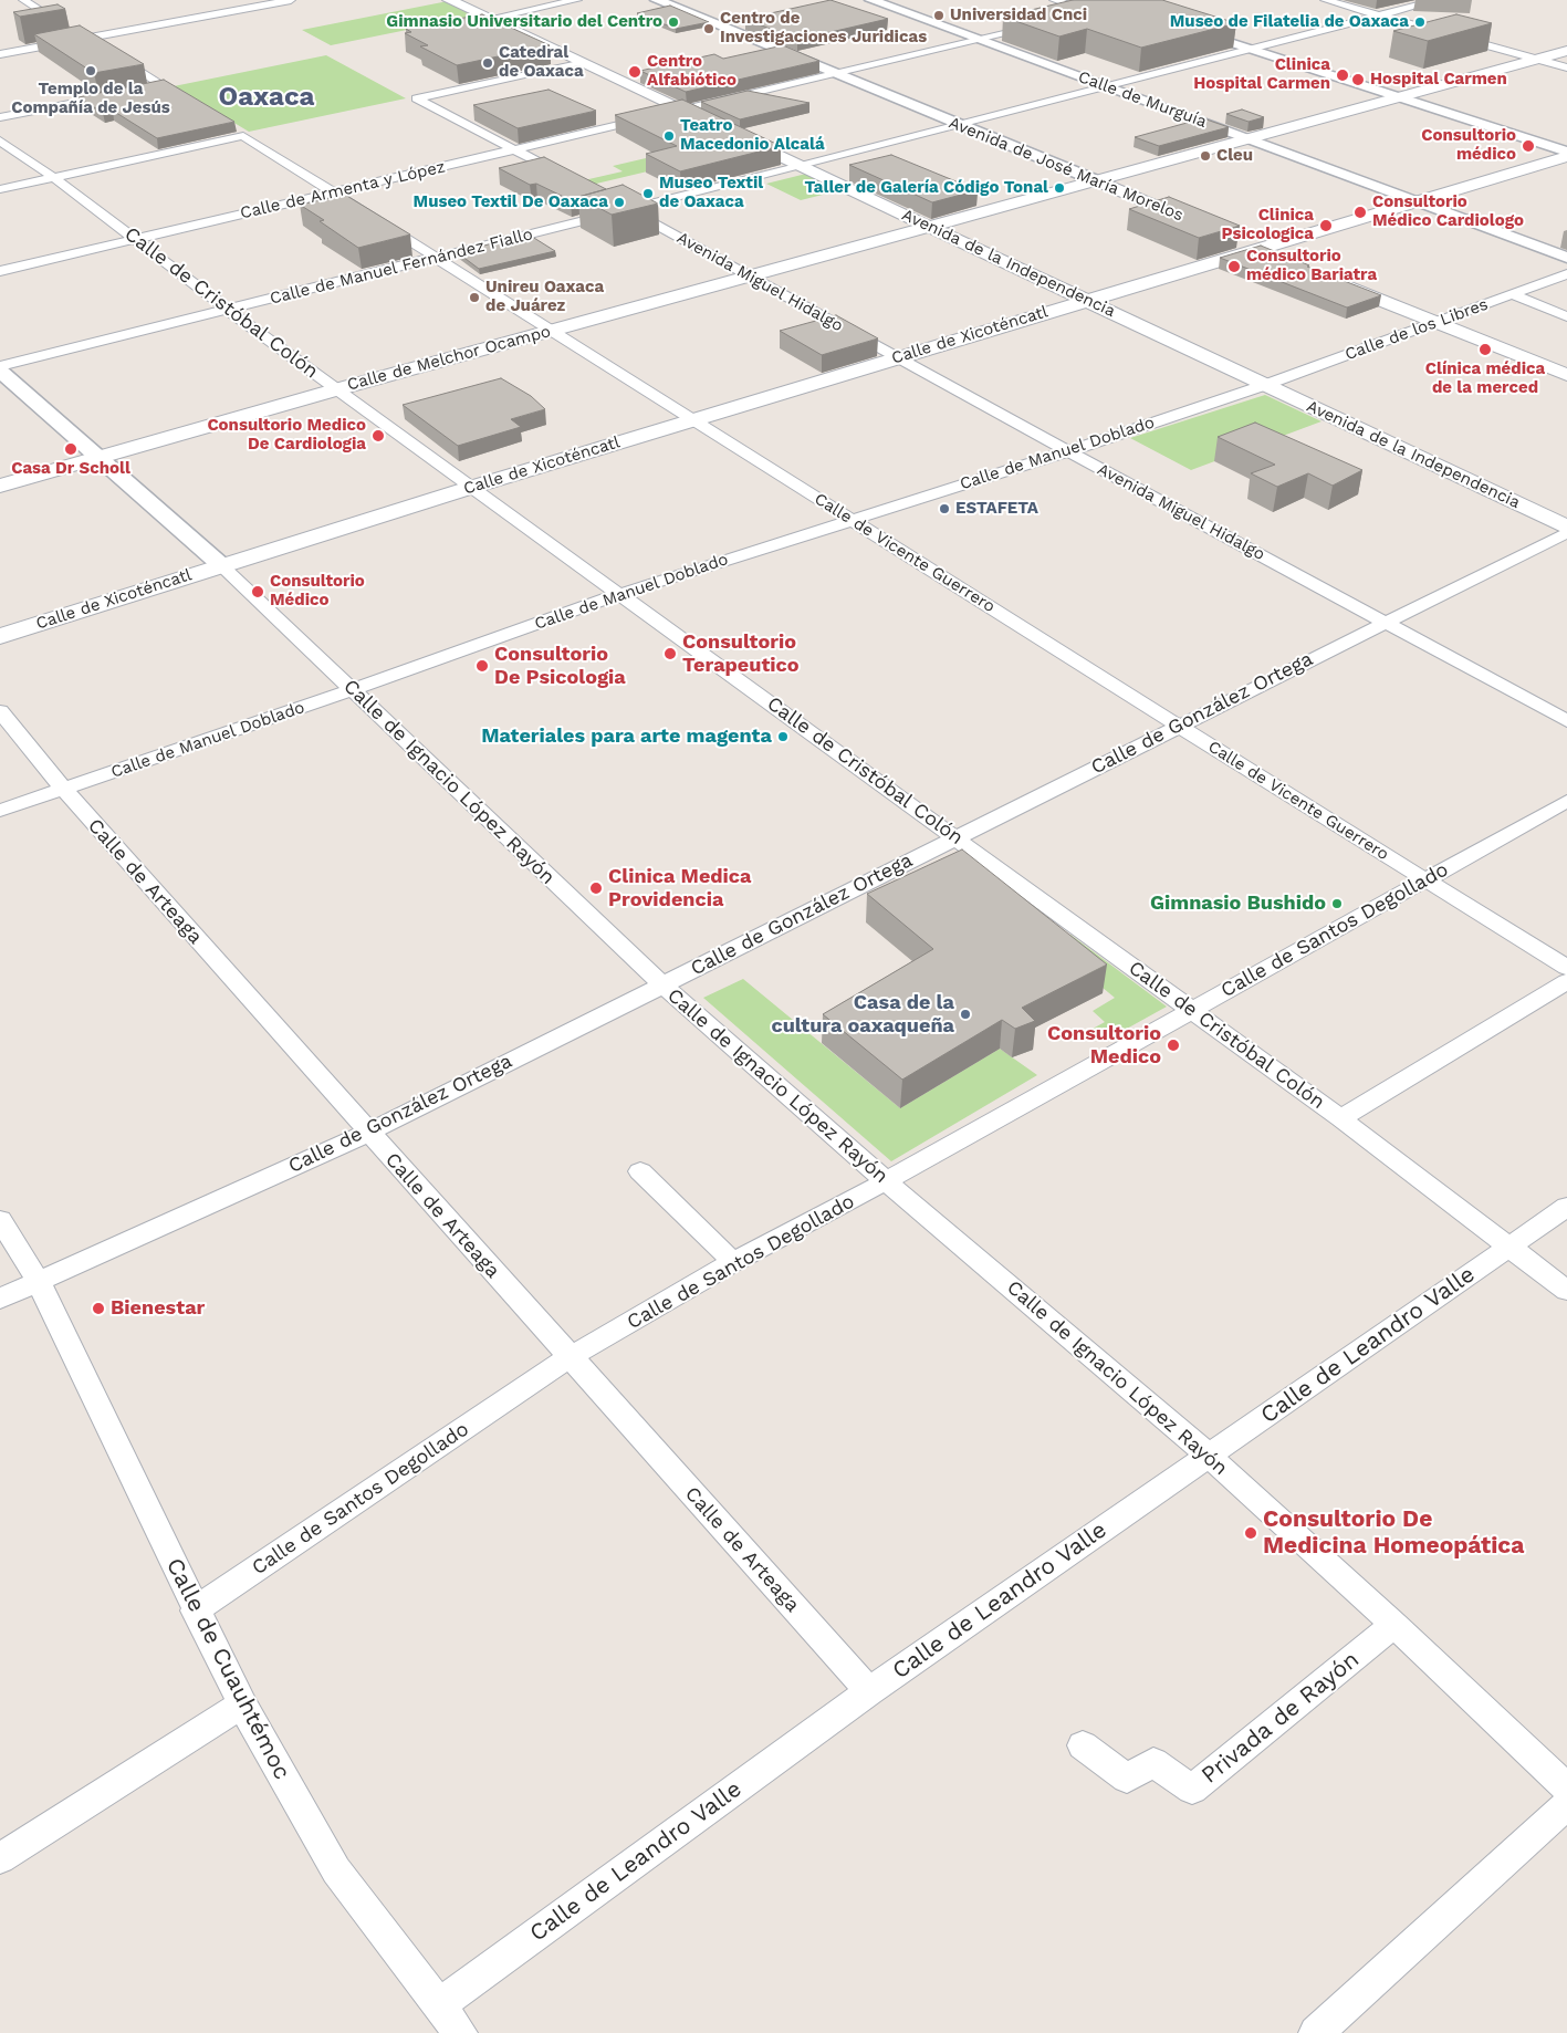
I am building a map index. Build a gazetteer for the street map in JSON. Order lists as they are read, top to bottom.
{
  "streets": {
    "main road": [
      "Avenida de José María Morelos",
      "Avenida de la Independencia",
      "Calle de Xicoténcatl",
      "Calle de Melchor Ocampo"
    ],
    "street": [
      "Calle de Murguía",
      "Calle de Armenta y López",
      "Calle de Manuel Fernández Fiallo",
      "Avenida Miguel Hidalgo",
      "Calle de Cristóbal Colón",
      "Calle de los Libres",
      "Calle de Manuel Doblado",
      "Calle de Vicente Guerrero",
      "Calle de González Ortega",
      "Calle de Ignacio López Rayón",
      "Calle de Arteaga",
      "Calle de Santos Degollado",
      "Calle de Leandro Valle",
      "Calle de Cuauhtémoc",
      "Privada de Rayón"
    ]
  },
  "crossings": [
    ["Calle de Murguía", "Calle de Armenta y López"],
    ["Calle de Murguía", "Calle de Manuel Fernández Fiallo"],
    ["Calle de Murguía", "Calle de Xicoténcatl"],
    ["Calle de Murguía", "Calle de Melchor Ocampo"],
    ["Avenida de José María Morelos", "Calle de Armenta y López"],
    ["Avenida de José María Morelos", "Calle de Manuel Fernández Fiallo"],
    ["Avenida de José María Morelos", "Calle de Melchor Ocampo"],
    ["Calle de Armenta y López", "Avenida de la Independencia"],
    ["Calle de Armenta y López", "Calle de Cristóbal Colón"],
    ["Calle de Armenta y López", "Calle de Vicente Guerrero"],
    ["Avenida de la Independencia", "Calle de Manuel Fernández Fiallo"],
    ["Avenida de la Independencia", "Calle de los Libres"],
    ["Avenida de la Independencia", "Calle de Xicoténcatl"],
    ["Avenida de la Independencia", "Calle de Melchor Ocampo"],
    ["Avenida de la Independencia", "Calle de Manuel Doblado"],
    ["Avenida de la Independencia", "Calle de González Ortega"],
    ["Calle de Manuel Fernández Fiallo", "Avenida Miguel Hidalgo"],
    ["Calle de Manuel Fernández Fiallo", "Calle de Cristóbal Colón"],
    ["Calle de Manuel Fernández Fiallo", "Calle de Vicente Guerrero"],
    ["Avenida Miguel Hidalgo", "Calle de Xicoténcatl"],
    ["Avenida Miguel Hidalgo", "Calle de Melchor Ocampo"],
    ["Avenida Miguel Hidalgo", "Calle de Manuel Doblado"],
    ["Avenida Miguel Hidalgo", "Calle de González Ortega"],
    ["Calle de Cristóbal Colón", "Calle de Xicoténcatl"],
    ["Calle de Cristóbal Colón", "Calle de Melchor Ocampo"],
    ["Calle de Cristóbal Colón", "Calle de Manuel Doblado"],
    ["Calle de Cristóbal Colón", "Calle de Vicente Guerrero"],
    ["Calle de Cristóbal Colón", "Calle de González Ortega"],
    ["Calle de Cristóbal Colón", "Calle de Santos Degollado"],
    ["Calle de Cristóbal Colón", "Calle de Leandro Valle"],
    ["Calle de los Libres", "Calle de Manuel Doblado"],
    ["Calle de Xicoténcatl", "Calle de Vicente Guerrero"],
    ["Calle de Xicoténcatl", "Calle de Ignacio López Rayón"],
    ["Calle de Melchor Ocampo", "Calle de Vicente Guerrero"],
    ["Calle de Melchor Ocampo", "Calle de Ignacio López Rayón"],
    ["Calle de Manuel Doblado", "Calle de Vicente Guerrero"],
    ["Calle de Manuel Doblado", "Calle de Ignacio López Rayón"],
    ["Calle de Manuel Doblado", "Calle de Arteaga"],
    ["Calle de Vicente Guerrero", "Calle de González Ortega"],
    ["Calle de Vicente Guerrero", "Calle de Santos Degollado"],
    ["Calle de González Ortega", "Calle de Ignacio López Rayón"],
    ["Calle de González Ortega", "Calle de Arteaga"],
    ["Calle de González Ortega", "Calle de Cuauhtémoc"],
    ["Calle de Ignacio López Rayón", "Calle de Santos Degollado"],
    ["Calle de Ignacio López Rayón", "Calle de Leandro Valle"],
    ["Calle de Ignacio López Rayón", "Privada de Rayón"],
    ["Calle de Arteaga", "Calle de Santos Degollado"],
    ["Calle de Arteaga", "Calle de Leandro Valle"],
    ["Calle de Santos Degollado", "Calle de Cuauhtémoc"],
    ["Calle de Leandro Valle", "Calle de Cuauhtémoc"]
  ],
  "districts": ["Oaxaca"],
  "places": [
    "Universidad Cnci",
    "Gimnasio Universitario del Centro",
    "Museo de Filatelia de Oaxaca",
    "Centro de Investigaciones Juridicas",
    "Catedral de Oaxaca",
    "Templo de la Compañía de Jesús",
    "Centro Alfabiótico",
    "Clinica Hospital Carmen",
    "Hospital Carmen",
    "Teatro Macedonio Alcalá",
    "Consultorio médico",
    "Cleu",
    "Taller de Galería Código Tonal",
    "Museo Textil de Oaxaca",
    "Museo Textil De Oaxaca",
    "Consultorio Médico Cardiologo",
    "Clinica Psicologica",
    "Consultorio médico Bariatra",
    "Unireu Oaxaca de Juárez",
    "Clínica médica de la merced",
    "Consultorio Medico De Cardiologia",
    "Casa Dr Scholl",
    "ESTAFETA",
    "Consultorio Médico",
    "Consultorio Terapeutico",
    "Consultorio De Psicologia",
    "Materiales para arte magenta",
    "Clinica Medica Providencia",
    "Gimnasio Bushido",
    "Casa de la cultura oaxaqueña",
    "Consultorio Medico",
    "Bienestar",
    "Consultorio De Medicina Homeopática"
  ]
}
